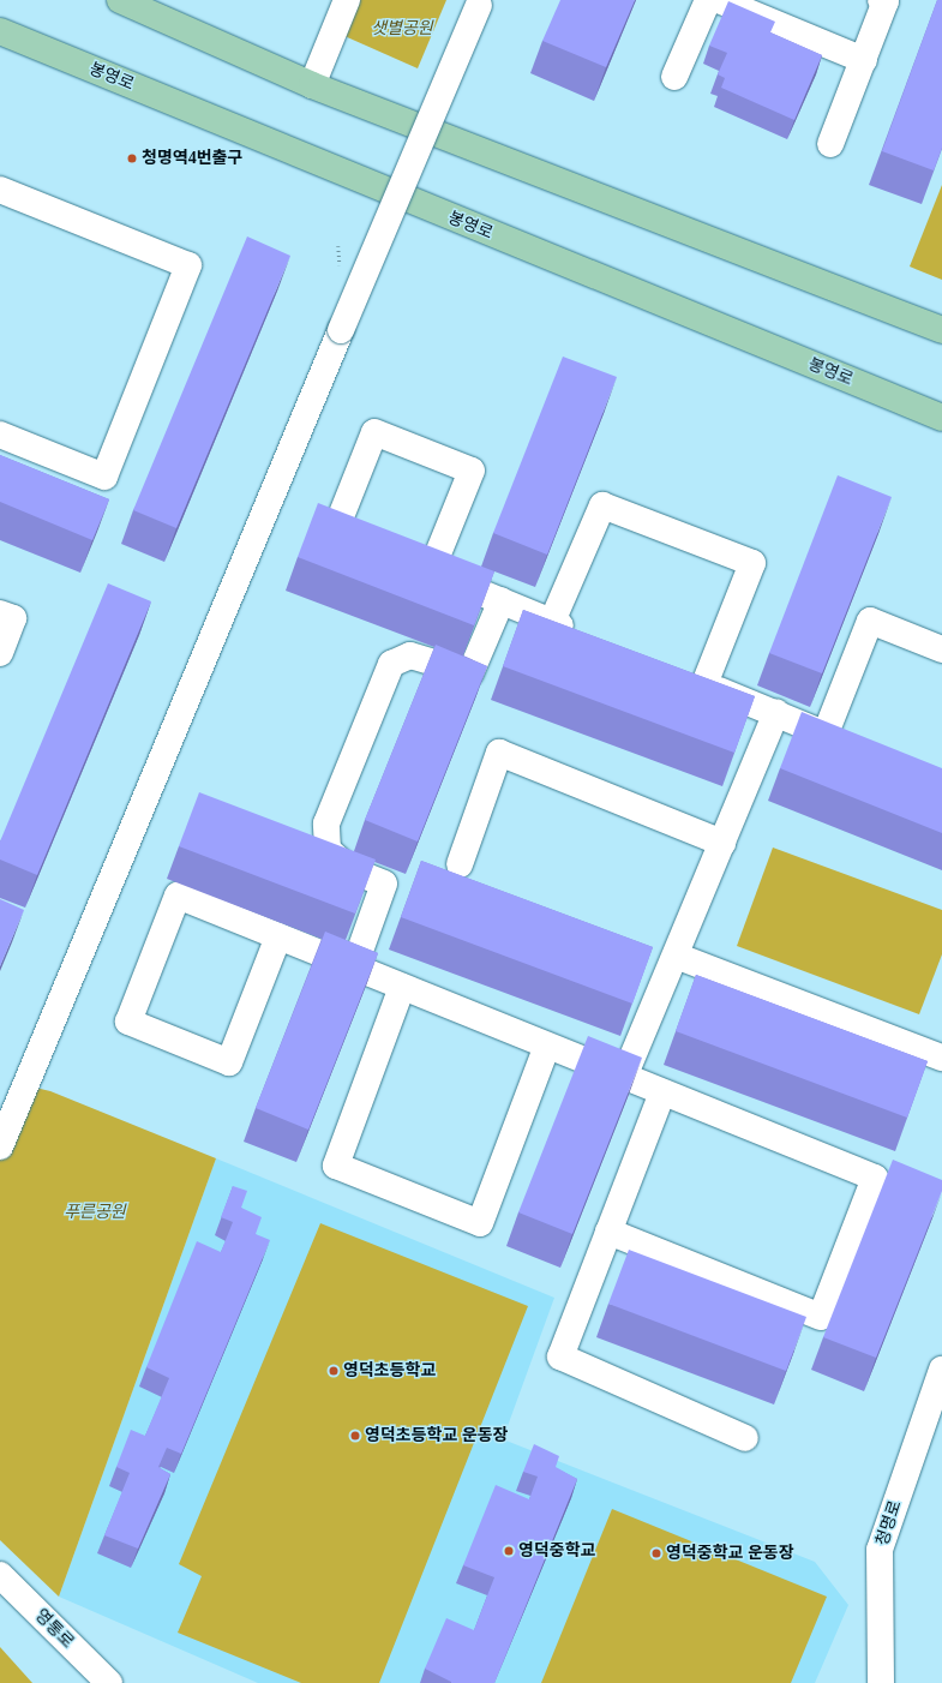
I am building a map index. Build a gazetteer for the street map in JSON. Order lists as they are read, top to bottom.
{
  "streets": {
    "main road": ["봉영로"],
    "street": ["청명로", "영통로"]
  },
  "parks": ["샛별공원", "푸른공원"],
  "places": [
    "청명역4번출구",
    "영덕초등학교",
    "영덕초등학교 운동장",
    "영덕중학교",
    "영덕중학교 운동장"
  ]
}
